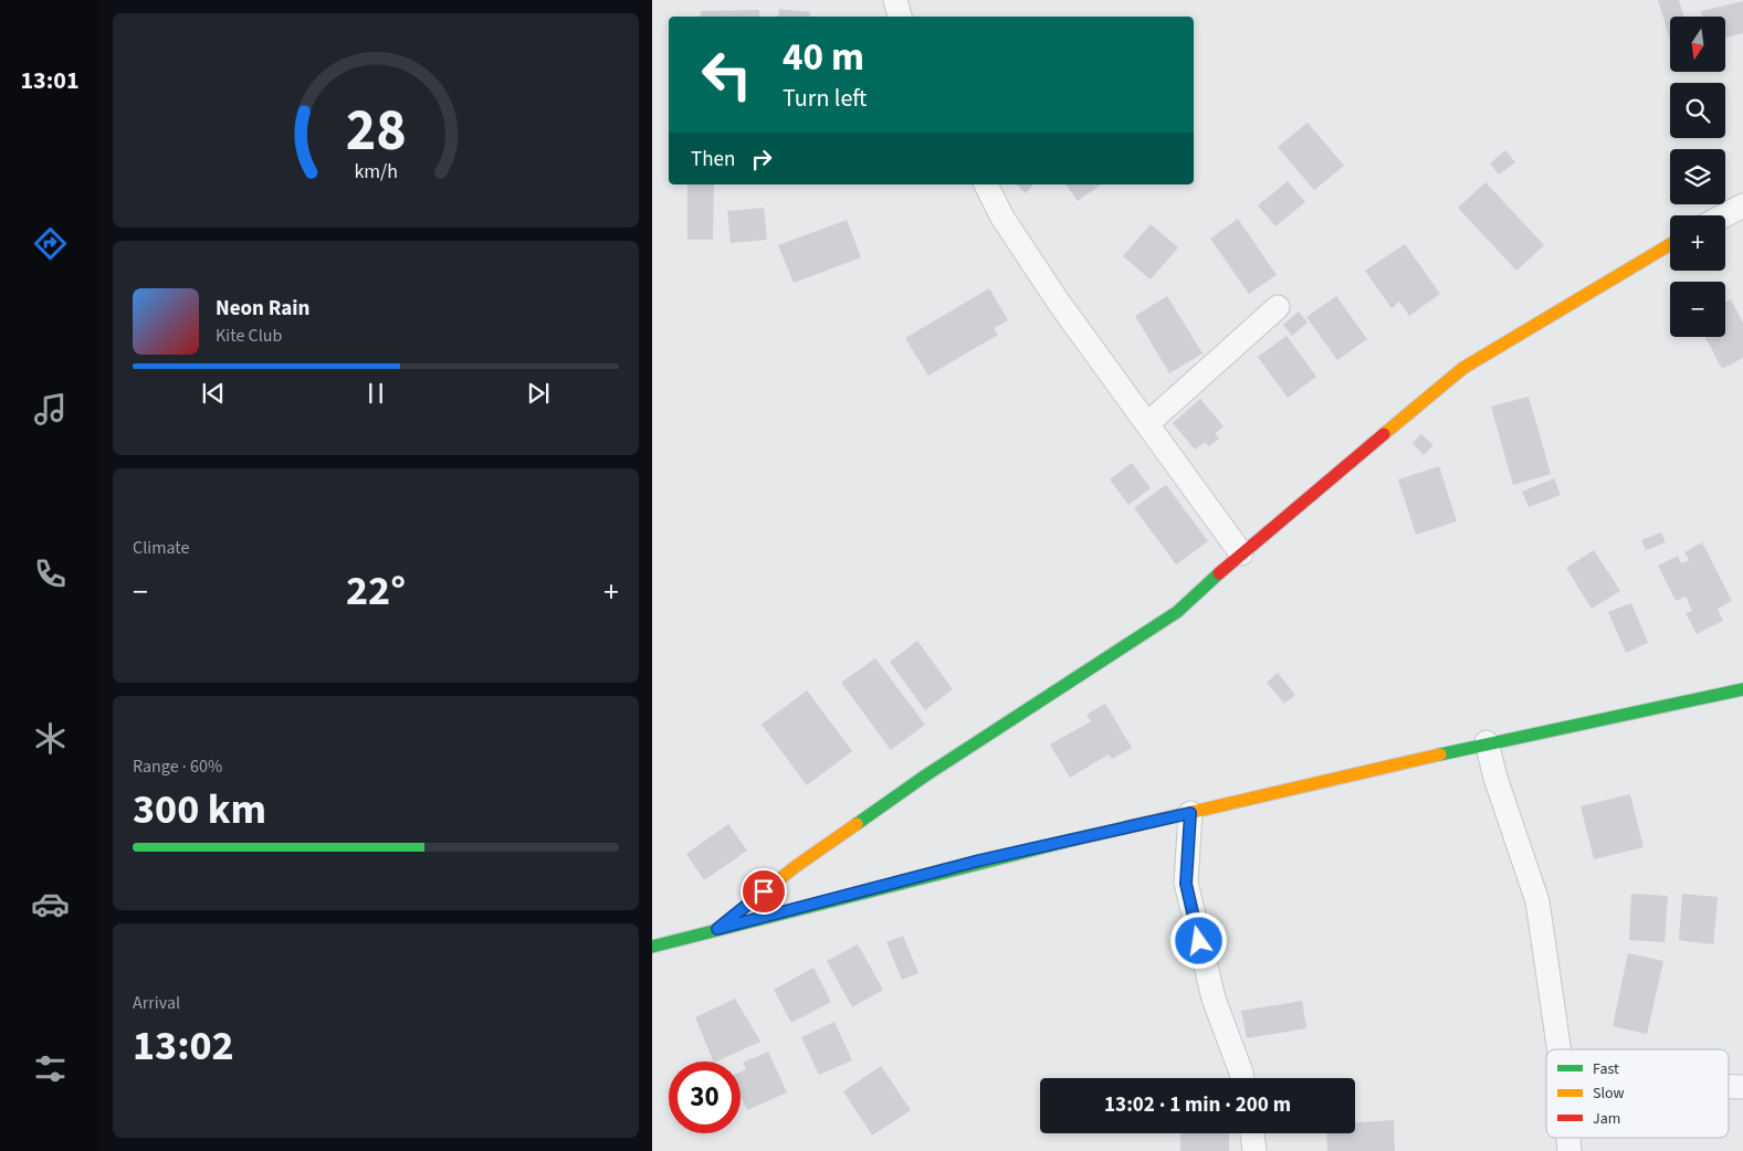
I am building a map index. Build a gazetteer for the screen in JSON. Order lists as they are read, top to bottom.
{
  "legend": ["Fast", "Slow", "Jam"],
  "north": "bottom",
  "page": {
    "tabs": "13:01",
    "map_buttons": ["+", "−"],
    "turn": ["40 m", "Turn left"],
    "then": "Then",
    "song": ["Neon Rain", "Kite Club"],
    "tile": [
      "Climate",
      ["Range · 60%", "300 km"],
      ["Arrival", "13:02"]
    ],
    "heat": ["−", "22°", "+"],
    "limit": "30",
    "trip": "13:02 · 1 min · 200 m",
    "gauge": ["28", "km/h"]
  }
}
